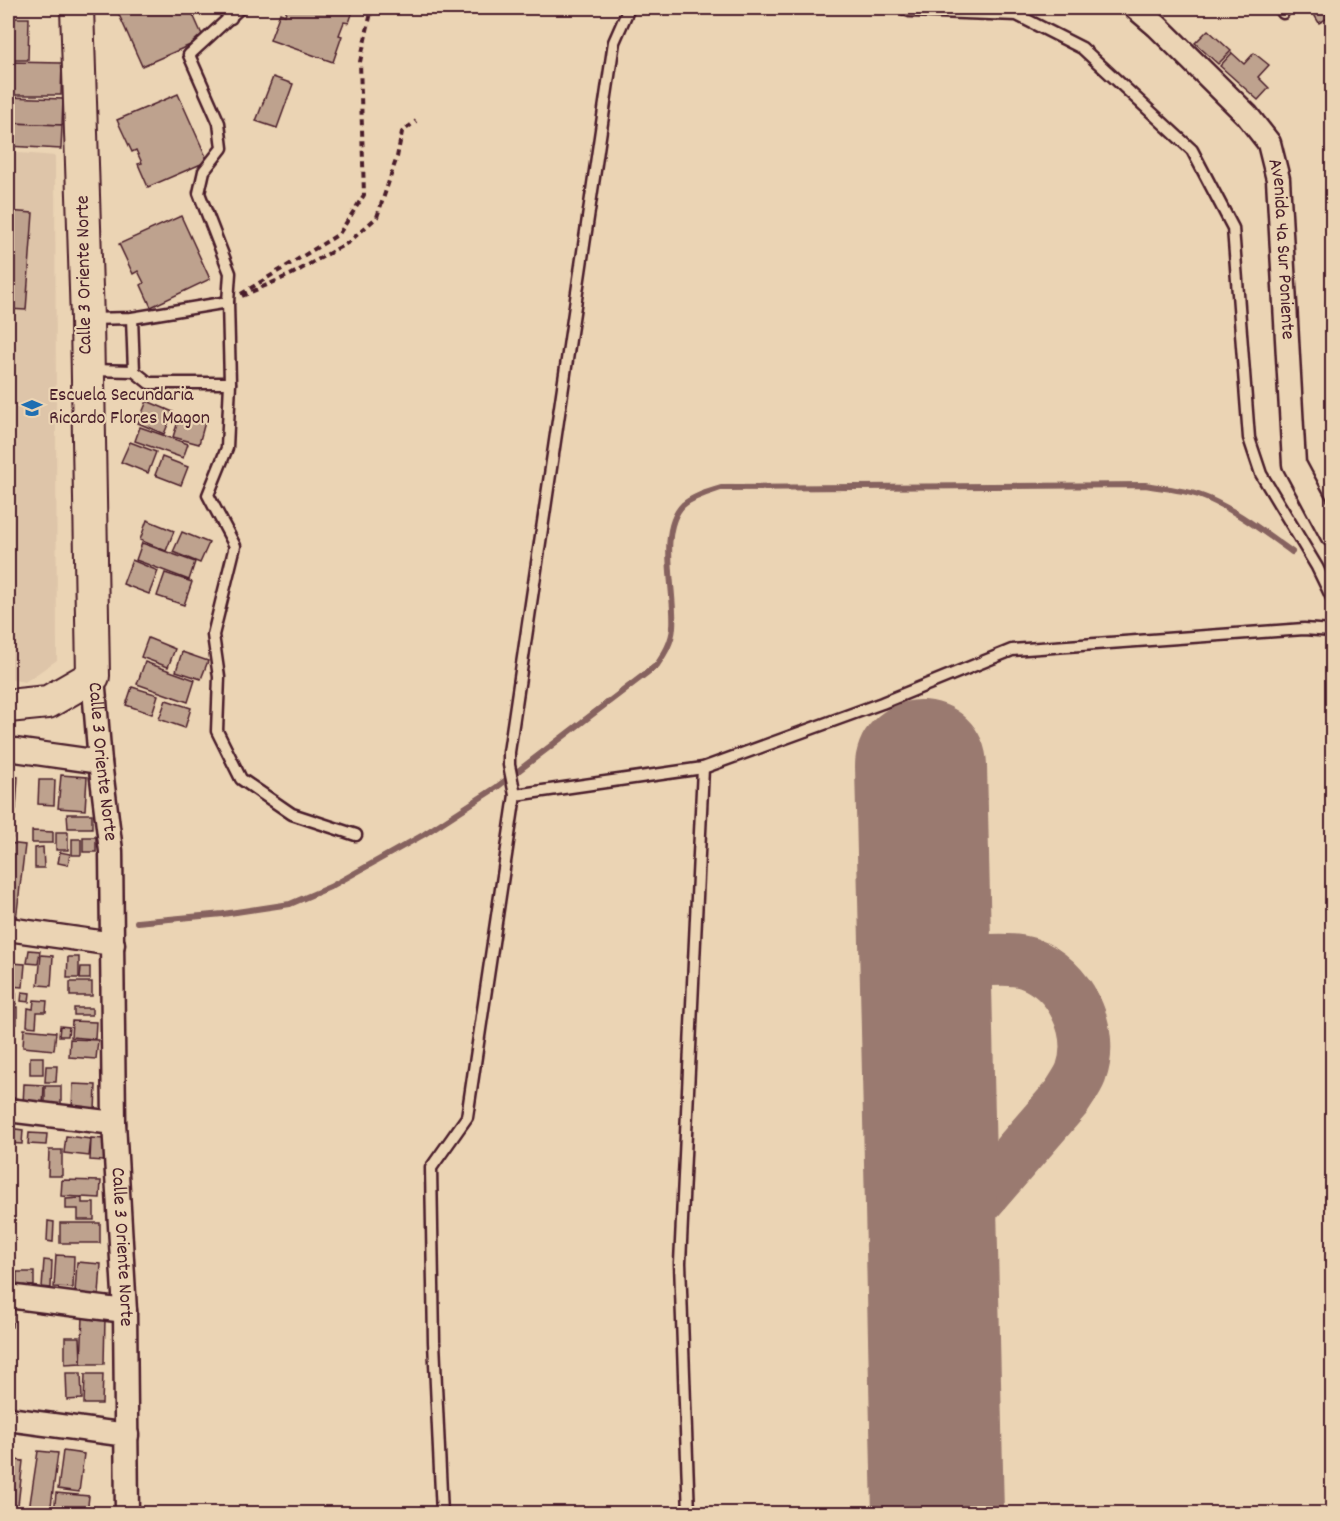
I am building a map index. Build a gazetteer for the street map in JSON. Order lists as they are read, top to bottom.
{
  "streets": {
    "street": ["Avenida 4a Sur Poniente", "Calle 3 Oriente Norte"]
  },
  "places": {
    "school or university": ["Escuela Secundaria Ricardo Flores Magon"]
  }
}
